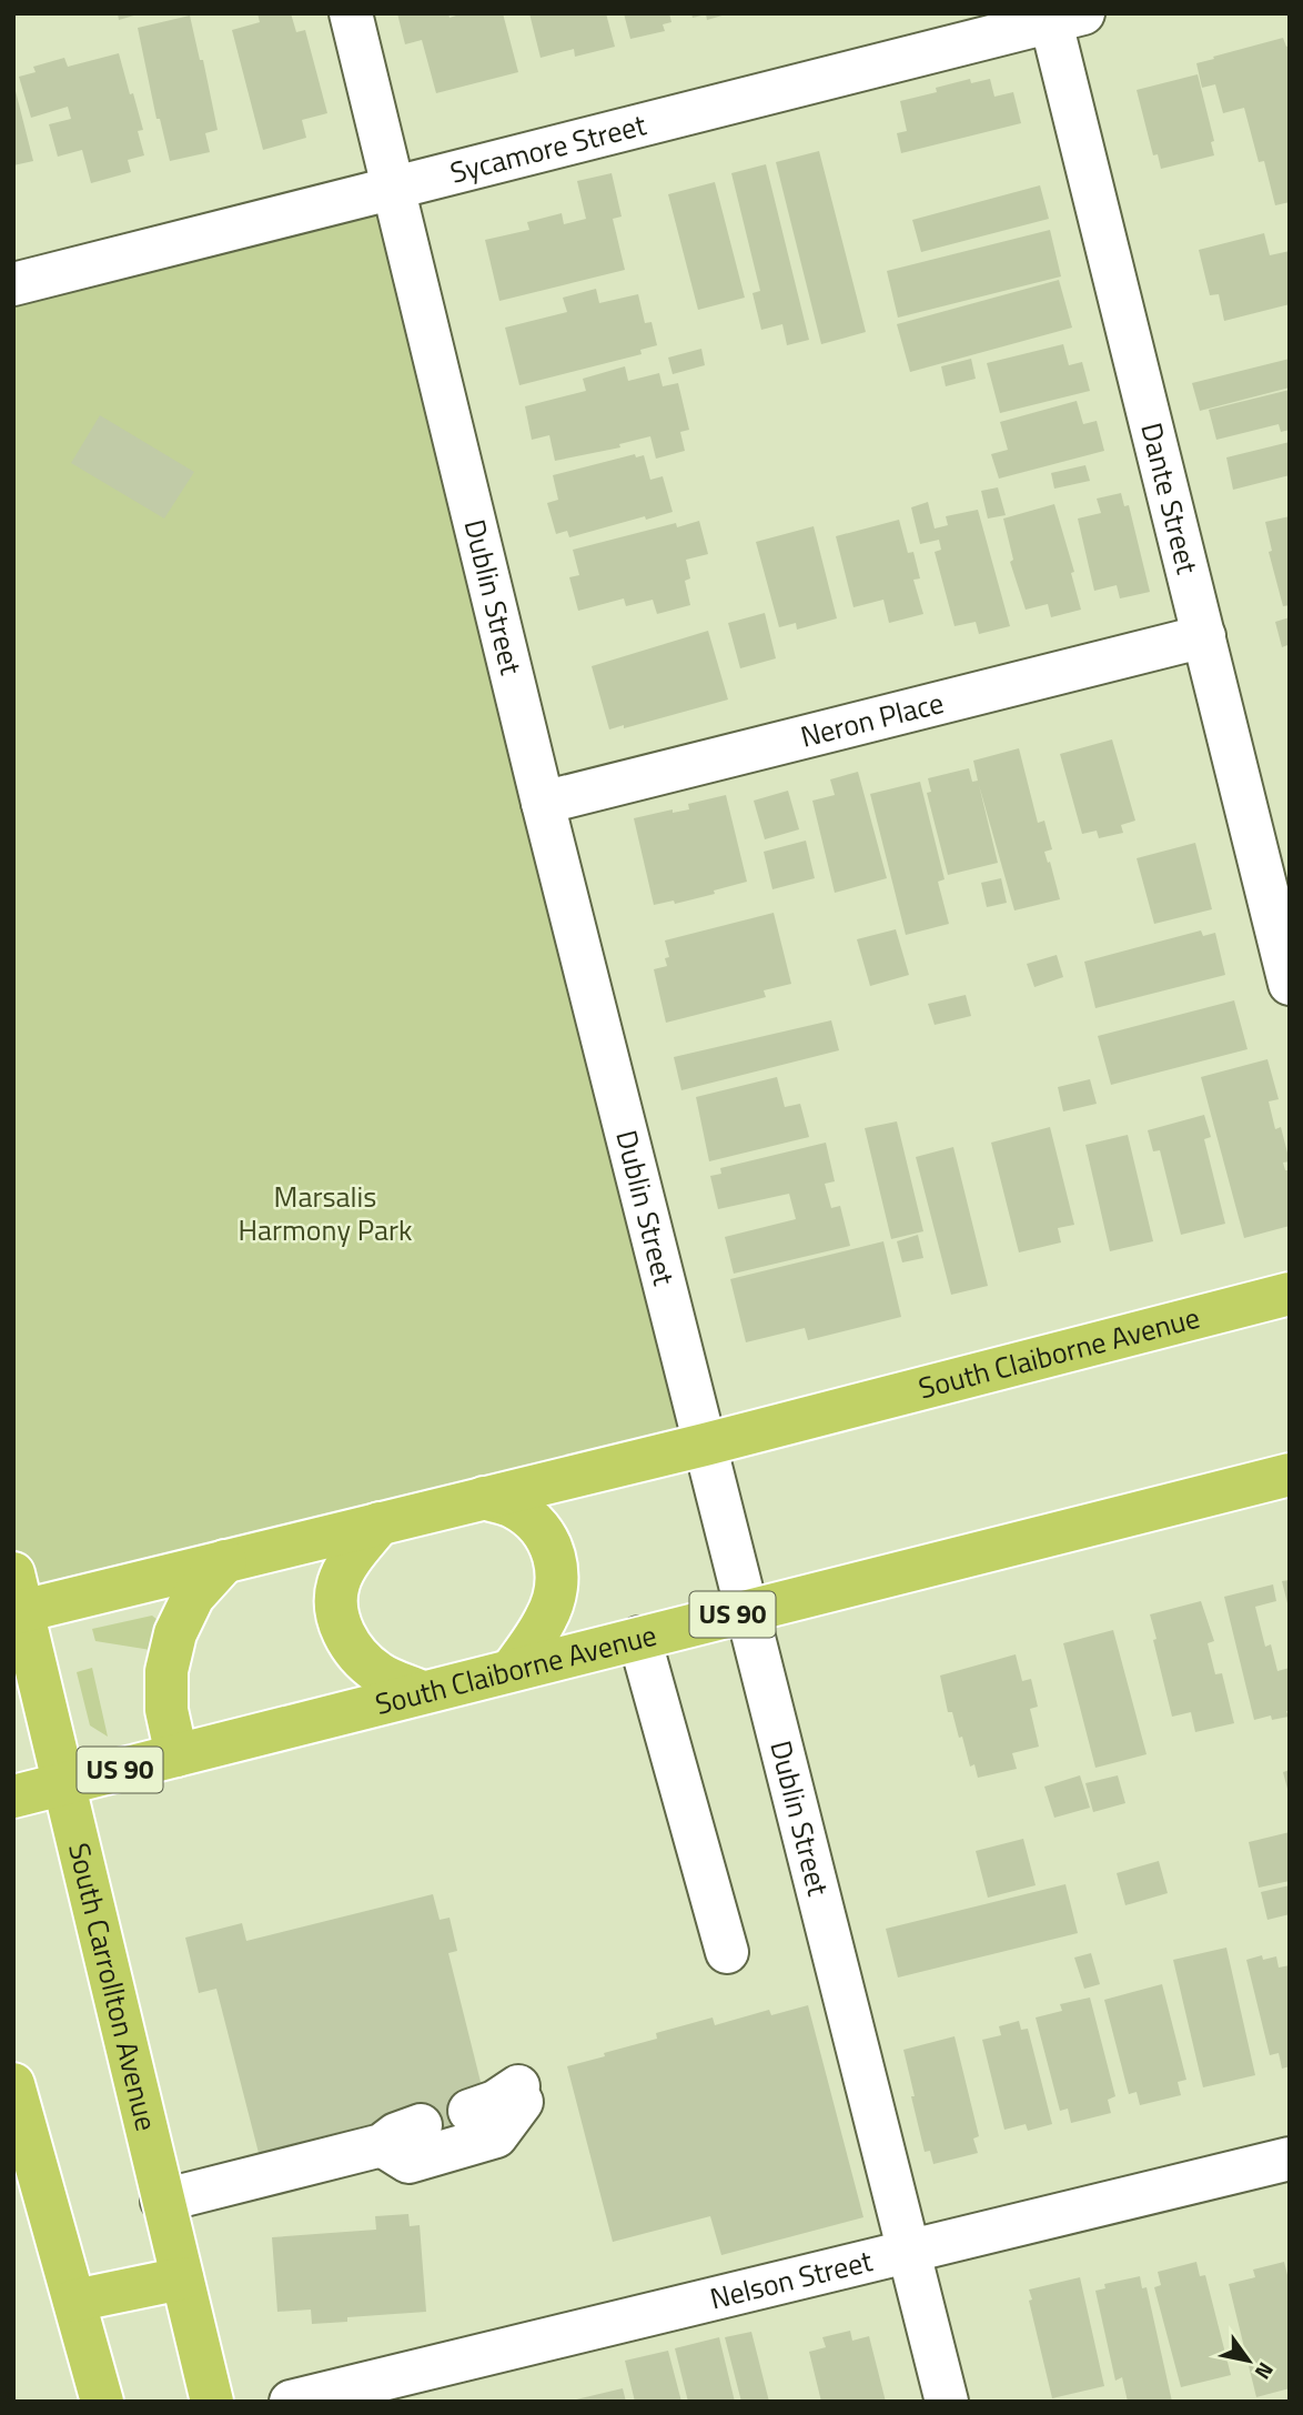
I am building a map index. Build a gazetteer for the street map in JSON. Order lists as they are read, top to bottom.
{
  "streets": {
    "main road": ["South Claiborne Avenue", "US 90", "South Carrollton Avenue"],
    "street": [
      "Sycamore Street",
      "Dante Street",
      "Dublin Street",
      "Neron Place",
      "Nelson Street"
    ]
  },
  "crossings": [
    ["Sycamore Street", "Dante Street"],
    ["Sycamore Street", "Dublin Street"],
    ["Dante Street", "Neron Place"],
    ["Dublin Street", "Neron Place"],
    ["Dublin Street", "South Claiborne Avenue"],
    ["Dublin Street", "Nelson Street"],
    ["South Claiborne Avenue", "South Carrollton Avenue"]
  ],
  "parks": ["Marsalis Harmony Park"],
  "north": "bottom right"
}
